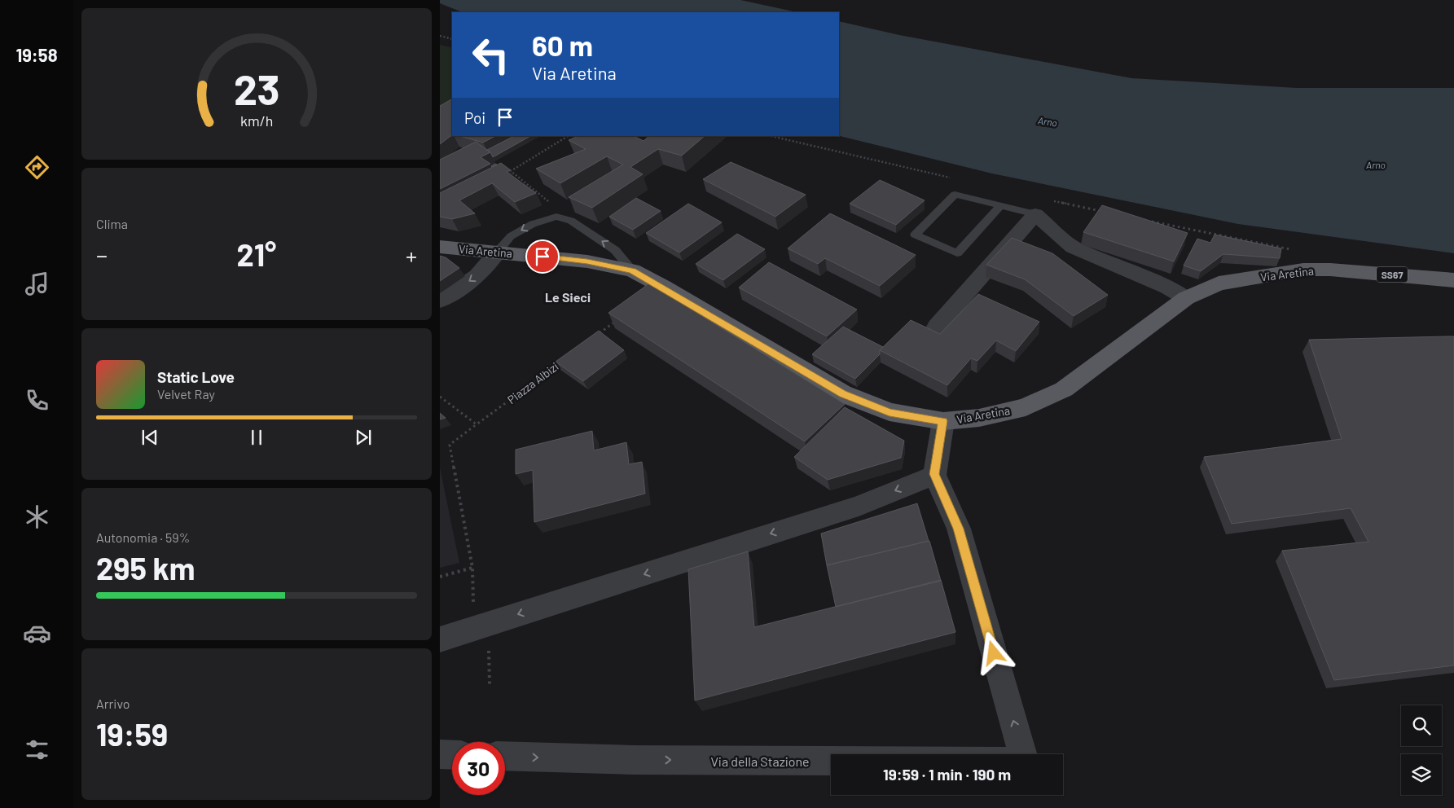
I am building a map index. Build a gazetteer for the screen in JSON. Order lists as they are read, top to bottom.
{
  "streets": {
    "main road": ["Via Aretina", "SS67"],
    "street": ["Via della Stazione"],
    "path": ["Piazza Albizi"]
  },
  "districts": ["Le Sieci"],
  "water": ["Arno"],
  "page": {
    "tabs": "19:58",
    "turn": ["60 m", "Via Aretina"],
    "then": "Poi",
    "tile": [
      "Clima",
      ["Autonomia · 59%", "295 km"],
      ["Arrivo", "19:59"]
    ],
    "heat": ["−", "21°", "+"],
    "song": ["Static Love", "Velvet Ray"],
    "limit": "30",
    "trip": "19:59 · 1 min · 190 m",
    "gauge": ["23", "km/h"]
  }
}
